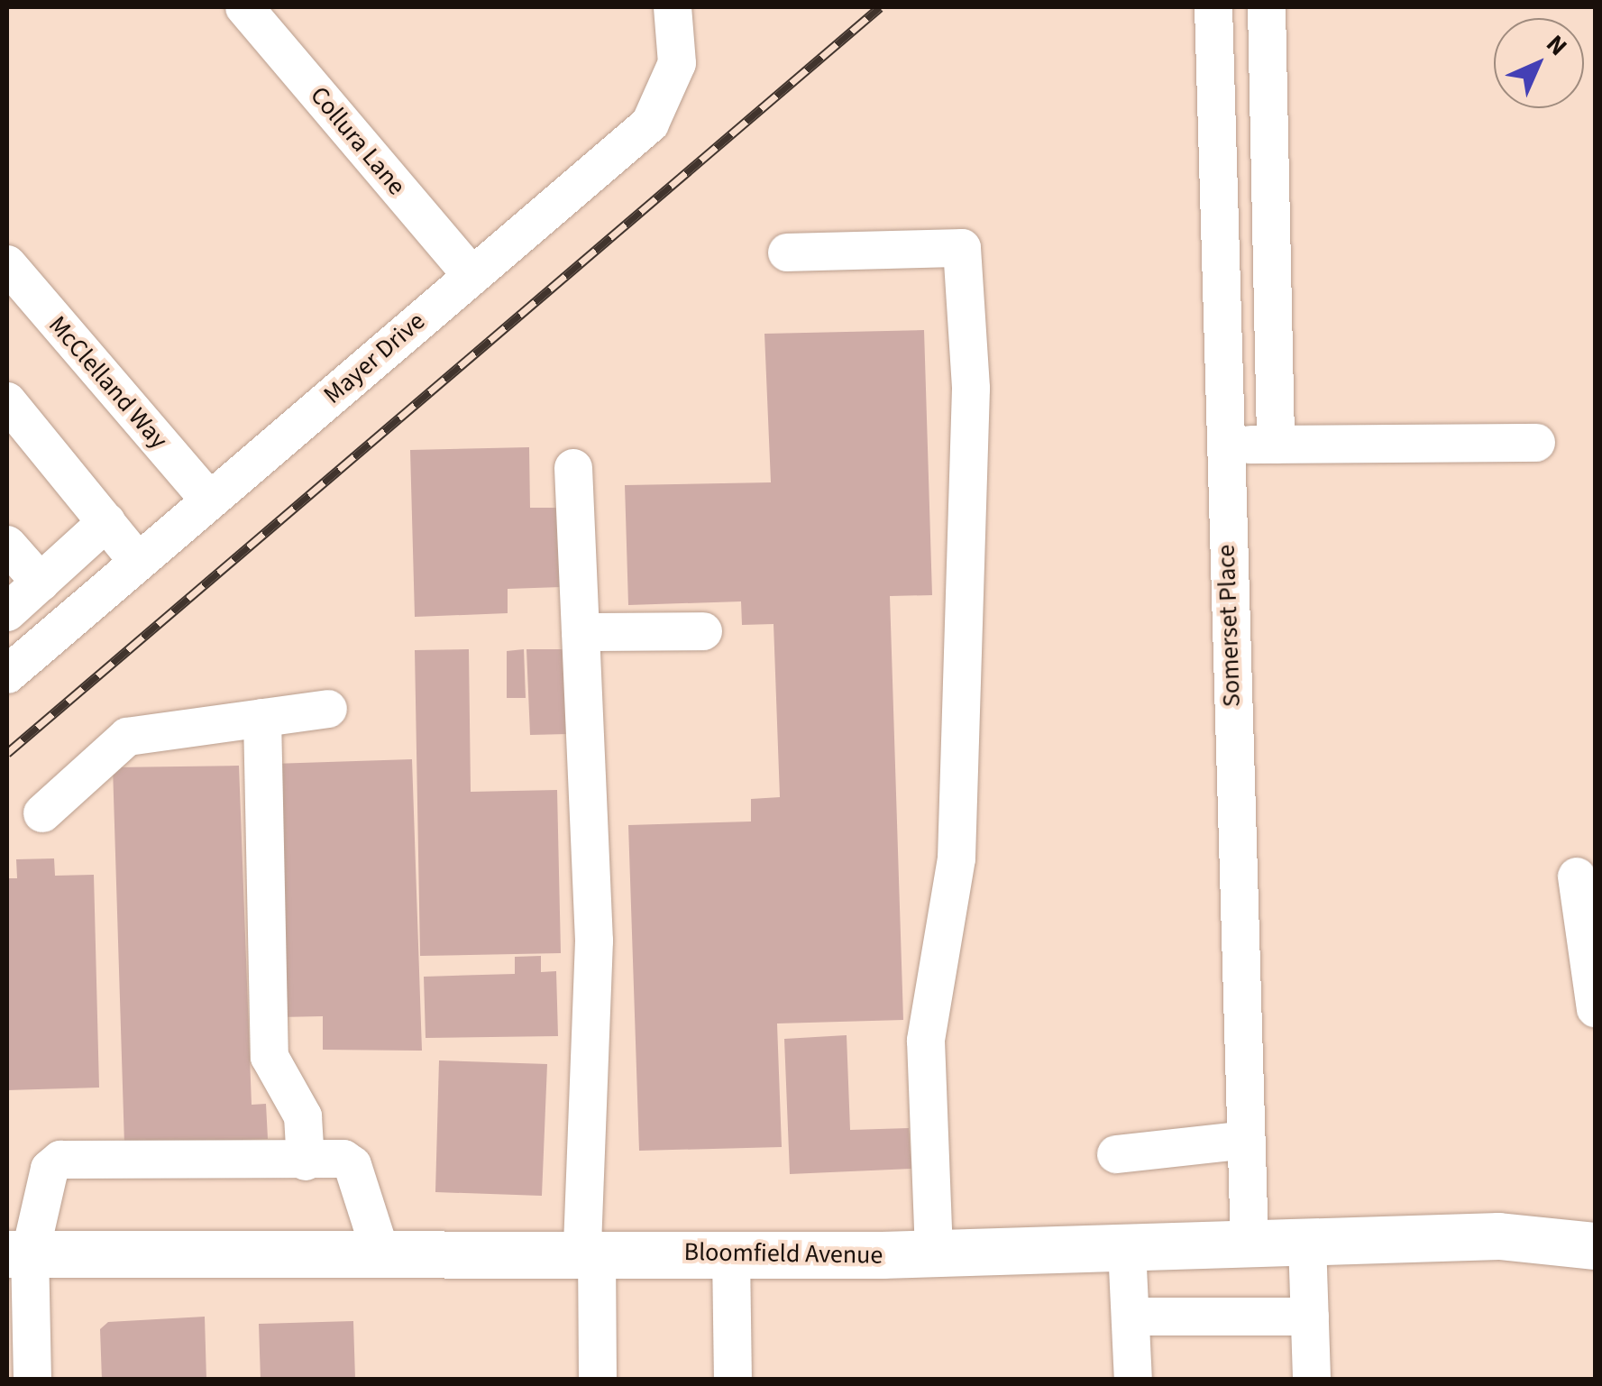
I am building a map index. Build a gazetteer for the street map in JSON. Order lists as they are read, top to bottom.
{
  "streets": {
    "main road": ["Bloomfield Avenue"],
    "street": [
      "Collura Lane",
      "Mayer Drive",
      "McClelland Way",
      "Somerset Place"
    ]
  },
  "crossings": [
    ["Collura Lane", "Mayer Drive"],
    ["Mayer Drive", "McClelland Way"],
    ["Somerset Place", "Bloomfield Avenue"]
  ],
  "north": "top right"
}
